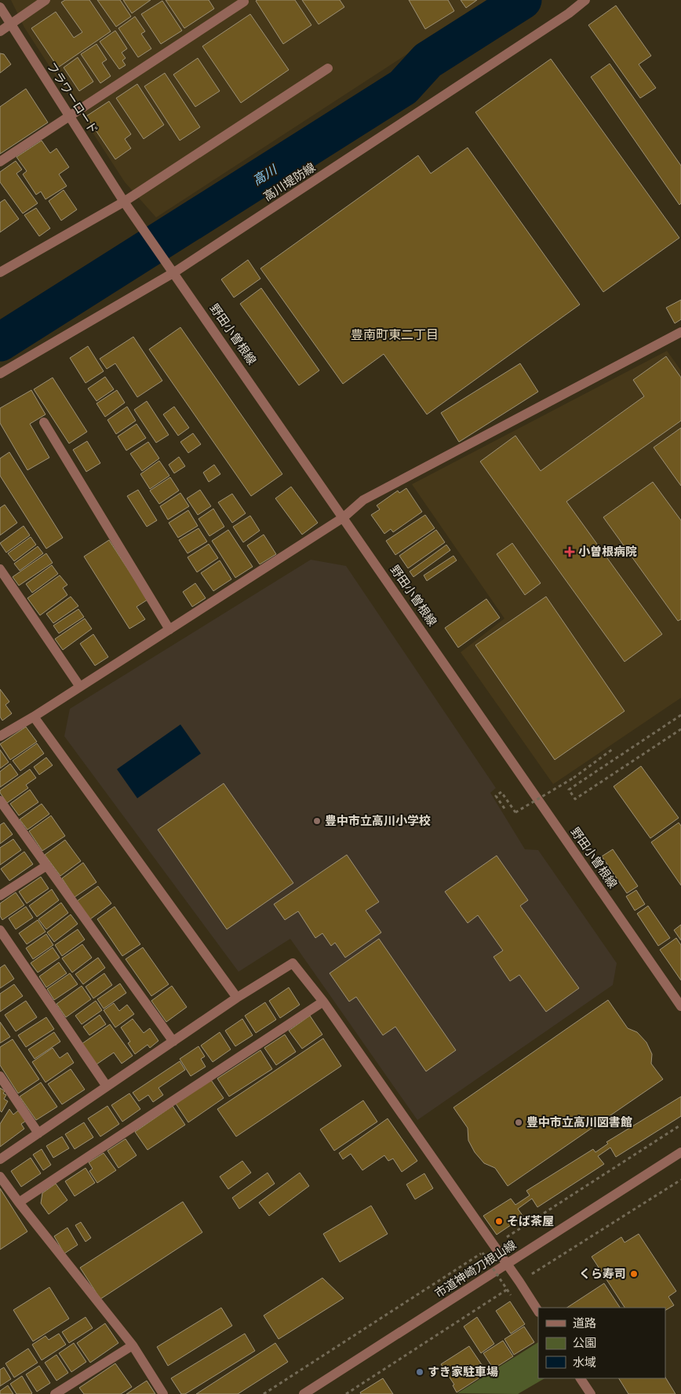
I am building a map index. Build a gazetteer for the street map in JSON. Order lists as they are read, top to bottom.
{
  "streets": {
    "street": [
      "フラワーロード",
      "高川堤防線",
      "野田小曽根線",
      "市道神崎刀根山線"
    ]
  },
  "crossings": [
    ["フラワーロード", "野田小曽根線"],
    ["高川堤防線", "野田小曽根線"]
  ],
  "districts": ["豊南町東二丁目"],
  "water": ["高川"],
  "places": {
    "health": ["小曽根病院"],
    "other": [
      "豊中市立高川小学校",
      "豊中市立高川図書館",
      "そば茶屋",
      "くら寿司",
      "すき家駐車場"
    ]
  },
  "legend": ["道路", "公園", "水域"]
}
